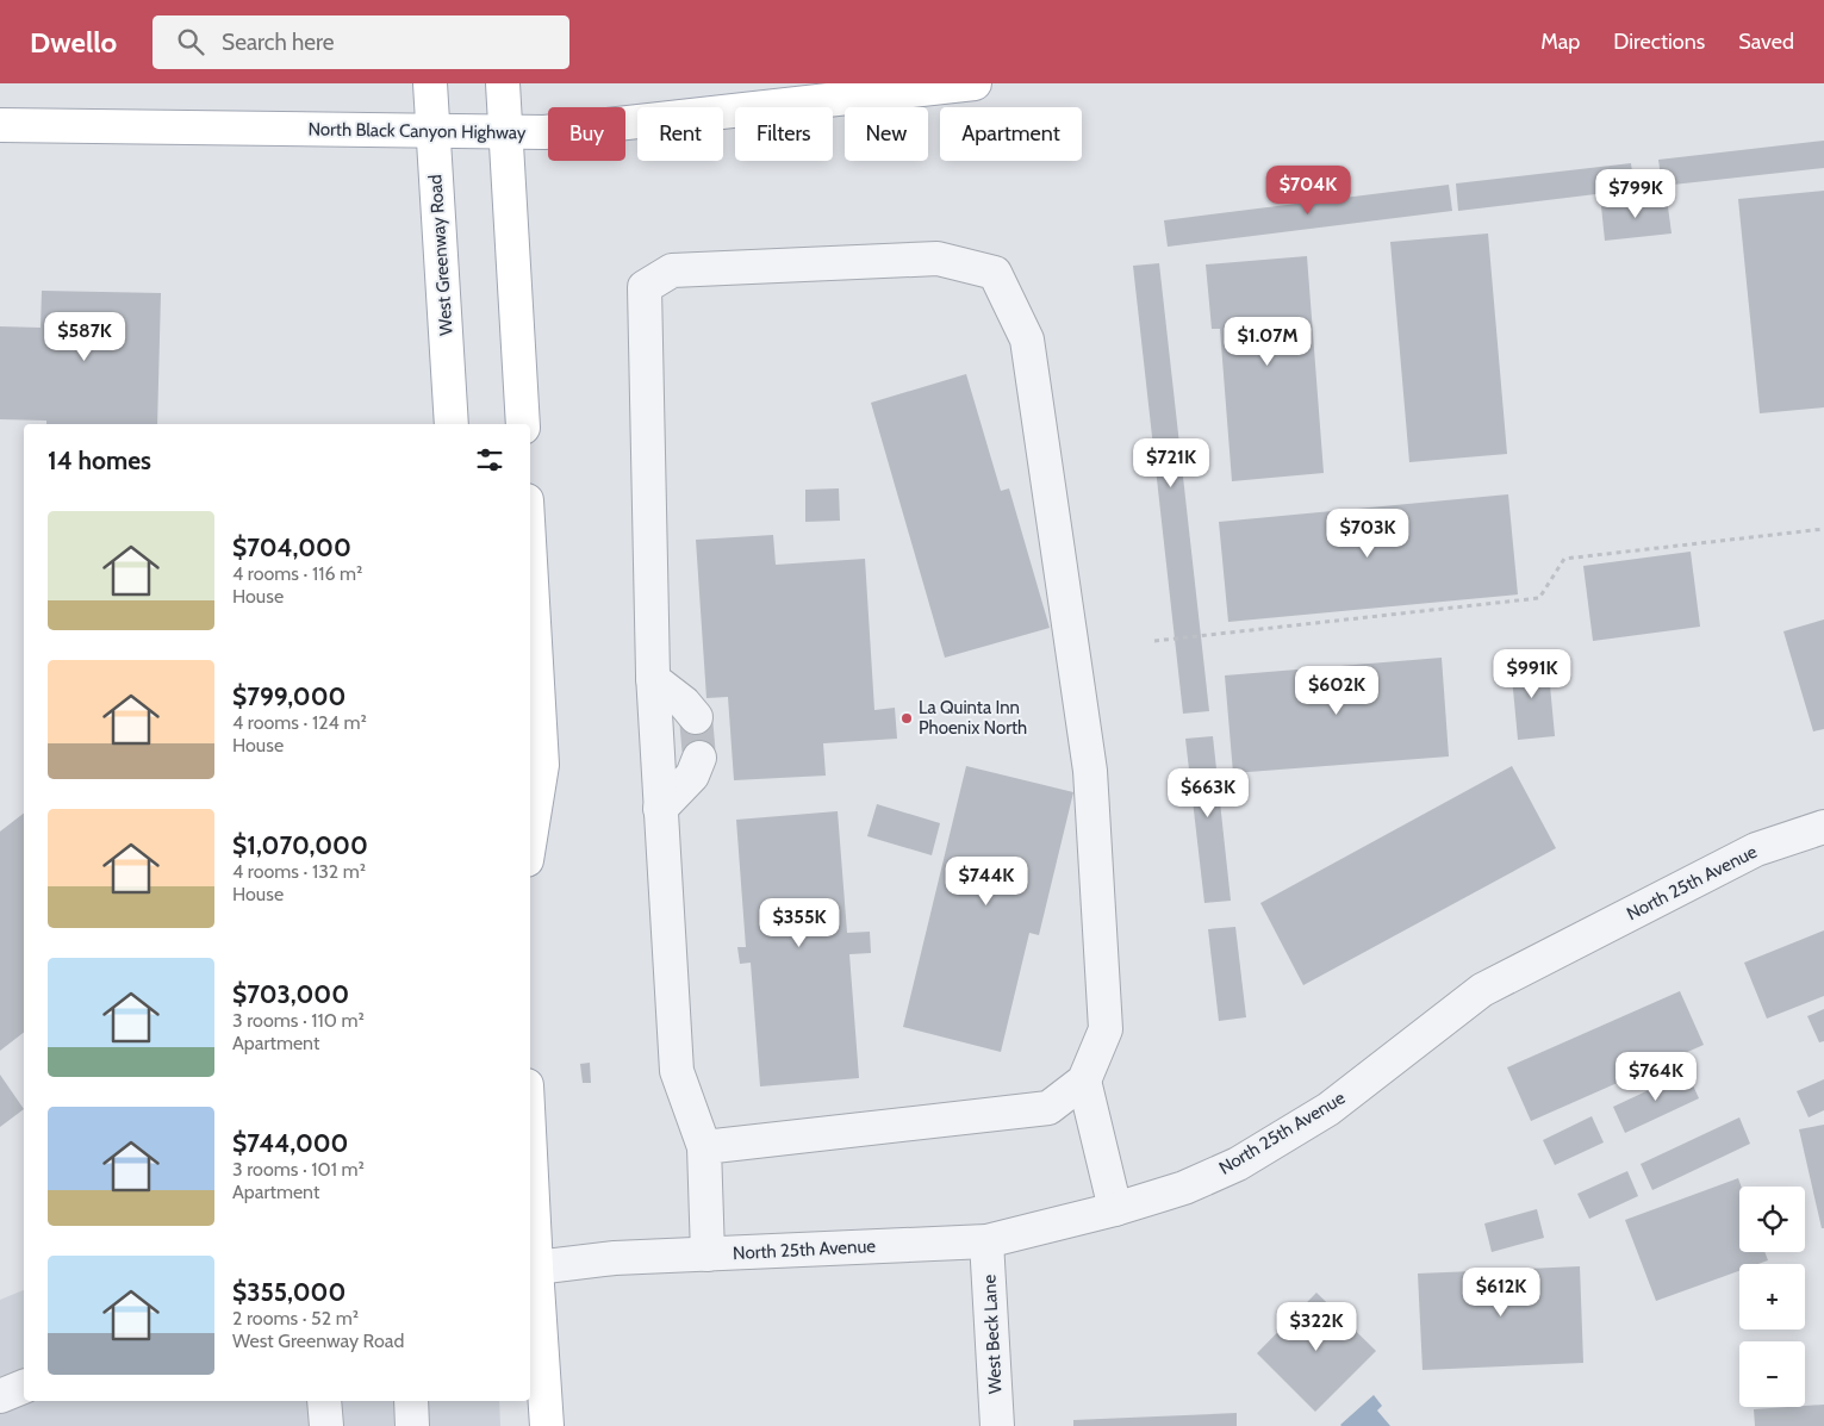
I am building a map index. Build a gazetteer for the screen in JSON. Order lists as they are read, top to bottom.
{
  "streets": {
    "main road": ["North Black Canyon Highway", "West Greenway Road"],
    "street": ["North 25th Avenue", "West Beck Lane"]
  },
  "crossings": [
    ["North Black Canyon Highway", "West Greenway Road"],
    ["North 25th Avenue", "West Beck Lane"]
  ],
  "places": ["La Quinta Inn Phoenix North"],
  "page": {
    "header": "Dwello",
    "search": "Search here",
    "nav": ["Map", "Directions", "Saved"],
    "chip": [
      "Buy",
      "Rent",
      "Filters",
      "New",
      "Apartment"
    ],
    "price": [
      "$704K",
      "$799K",
      "$587K",
      "$1.07M",
      "$721K",
      "$703K",
      "$991K",
      "$602K",
      "$663K",
      "$744K",
      "$355K",
      "$764K",
      "$612K",
      "$322K"
    ],
    "heading": "14 homes",
    "list": [
      {
        "name": "$704,000",
        "note": "4 rooms · 116 m² · House"
      },
      {
        "name": "$799,000",
        "note": "4 rooms · 124 m² · House"
      },
      {
        "name": "$1,070,000",
        "note": "4 rooms · 132 m² · House"
      },
      {
        "name": "$703,000",
        "note": "3 rooms · 110 m² · Apartment"
      },
      {
        "name": "$744,000",
        "note": "3 rooms · 101 m² · Apartment"
      },
      {
        "name": "$355,000",
        "note": "2 rooms · 52 m² · West Greenway Road"
      }
    ],
    "map_buttons": ["+", "−"]
  }
}
